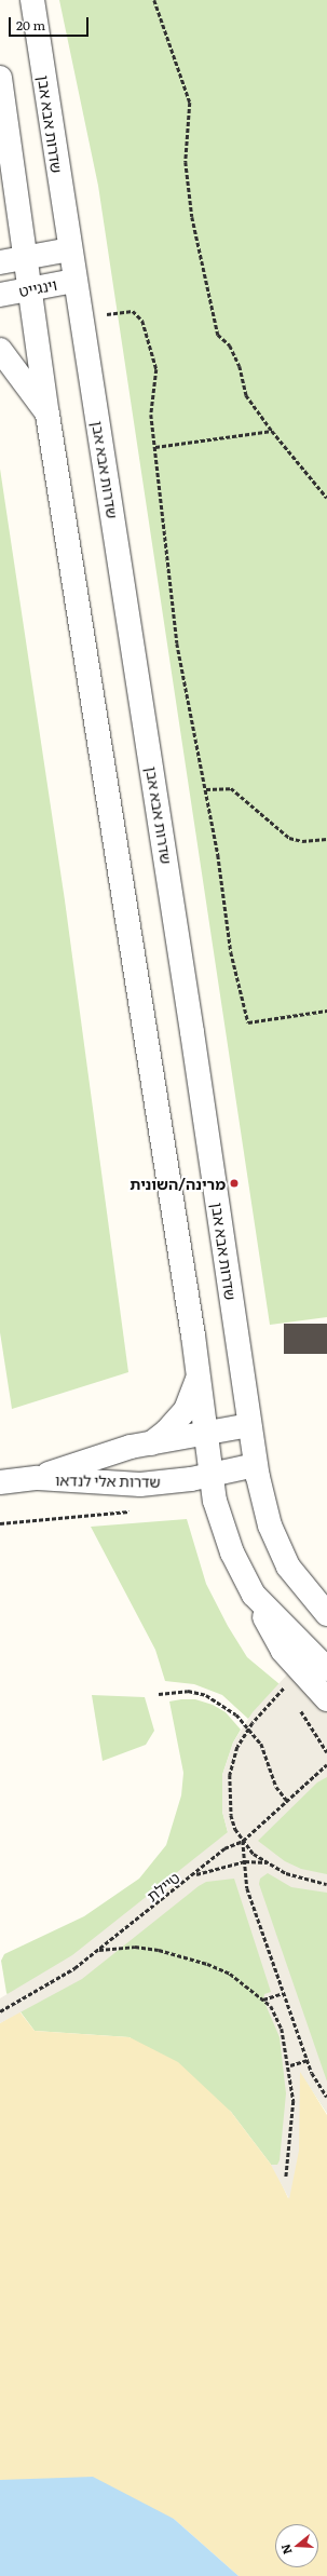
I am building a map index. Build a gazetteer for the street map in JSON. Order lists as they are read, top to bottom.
{
  "streets": {
    "street": ["שדרות אבא אבן", "וינגייט", "שדרות אלי לנדאו"],
    "path": ["טיילת"]
  },
  "crossings": [
    ["שדרות אבא אבן", "וינגייט"],
    ["שדרות אבא אבן", "שדרות אלי לנדאו"]
  ],
  "places": ["מרינה/השונית"],
  "scale_bar": "20 m",
  "north": "left"
}
